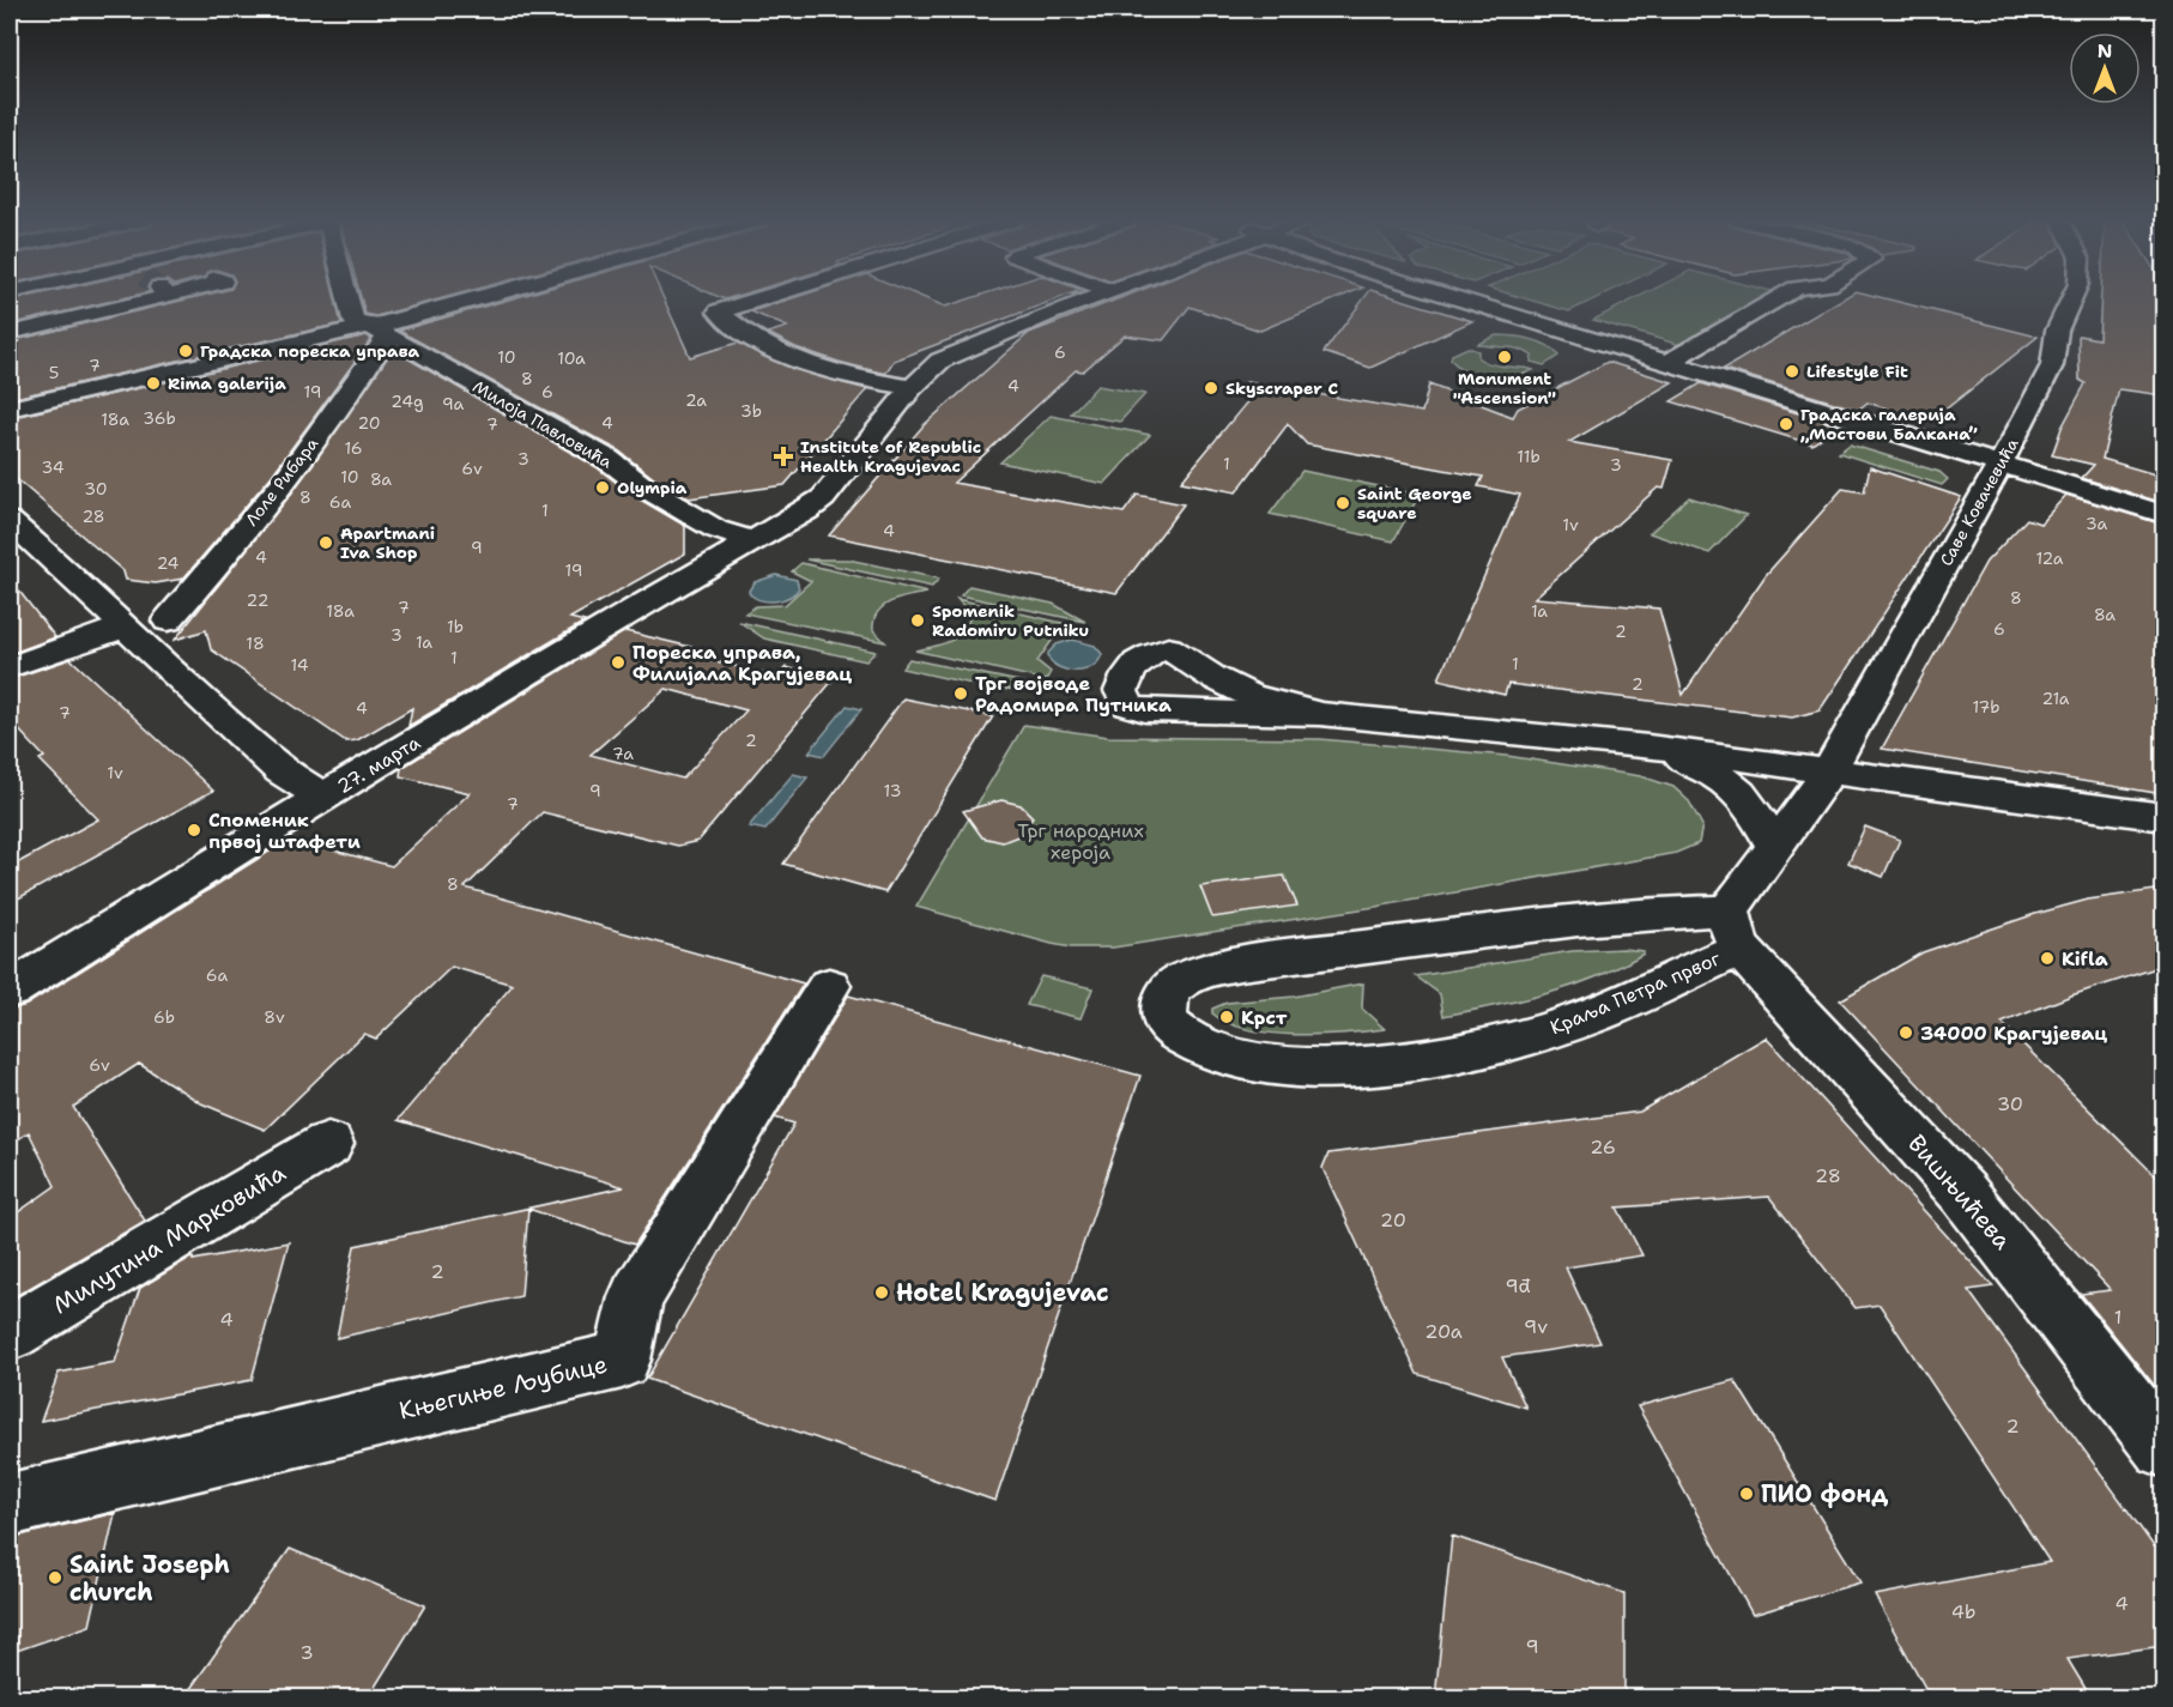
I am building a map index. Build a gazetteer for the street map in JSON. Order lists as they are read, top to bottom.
{
  "streets": {
    "street": [
      "Милоја Павловића",
      "Лоле Рибара",
      "Саве Ковачевића",
      "27. марта",
      "Краља Петра првог",
      "Вишњићева",
      "Милутина Марковића",
      "Књегиње Љубице"
    ]
  },
  "crossings": [
    ["Милоја Павловића", "Лоле Рибара"],
    ["Милоја Павловића", "27. марта"],
    ["Краља Петра првог", "Вишњићева"]
  ],
  "parks": ["Трг народних хероја"],
  "places": {
    "other": [
      "Градска пореска управа",
      "Monument \"Ascension\"",
      "Lifestyle Fit",
      "Rima galerija",
      "Skyscraper C",
      "Градска галерија „Мостови Балкана”",
      "Olympia",
      "Saint George square",
      "Apartmani Iva Shop",
      "Spomenik Radomiru Putniku",
      "Пореска управа, Филијала Крагујевац",
      "Трг војводе Радомира Путника",
      "Споменик првој штафети",
      "Kifla",
      "Крст",
      "34000 Крагујевац",
      "Hotel Kragujevac",
      "ПИО фонд",
      "Saint Joseph church"
    ],
    "health": ["Institute of Republic Health Kragujevac"]
  },
  "house_numbers": [
    "6",
    "10",
    "10a",
    "7",
    "5",
    "8",
    "4",
    "19",
    "6",
    "2a",
    "24g",
    "9a",
    "3b",
    "36b",
    "18a",
    "20",
    "4",
    "7",
    "16",
    "11b",
    "3",
    "1",
    "3",
    "34",
    "6v",
    "10",
    "8a",
    "30",
    "8",
    "6a",
    "1",
    "28",
    "3a",
    "1v",
    "4",
    "9",
    "4",
    "12a",
    "24",
    "19",
    "8",
    "22",
    "7",
    "18a",
    "1a",
    "8a",
    "1b",
    "6",
    "2",
    "3",
    "1a",
    "18",
    "1",
    "1",
    "14",
    "2",
    "21a",
    "17b",
    "4",
    "7",
    "2",
    "7a",
    "1v",
    "9",
    "13",
    "7",
    "8",
    "6a",
    "6b",
    "8v",
    "6v",
    "30",
    "26",
    "28",
    "20",
    "2",
    "9đ",
    "1",
    "4",
    "9v",
    "20a",
    "2",
    "4",
    "4b",
    "9",
    "3"
  ],
  "north": "top"
}
